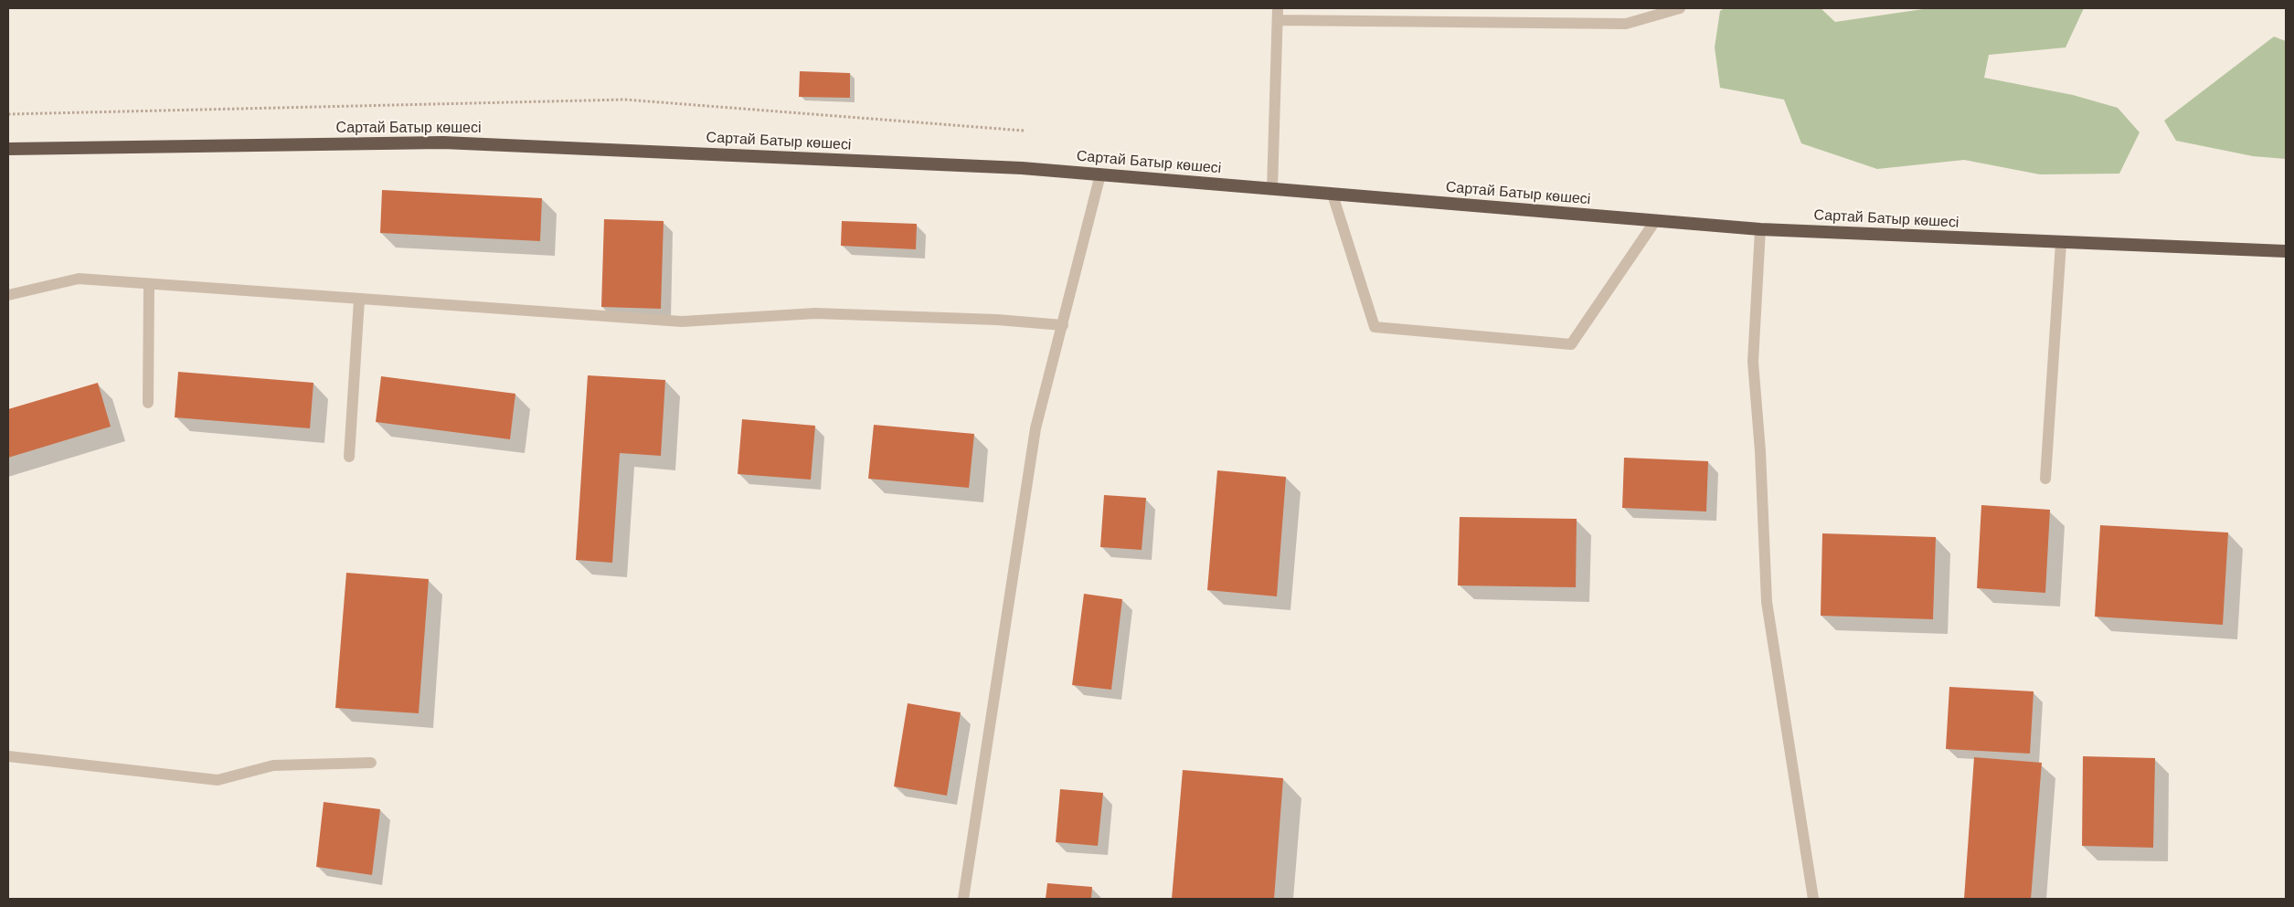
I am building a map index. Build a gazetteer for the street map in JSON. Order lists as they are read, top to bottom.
{
  "streets": {
    "highway": ["Сартай Батыр көшесі"]
  }
}
